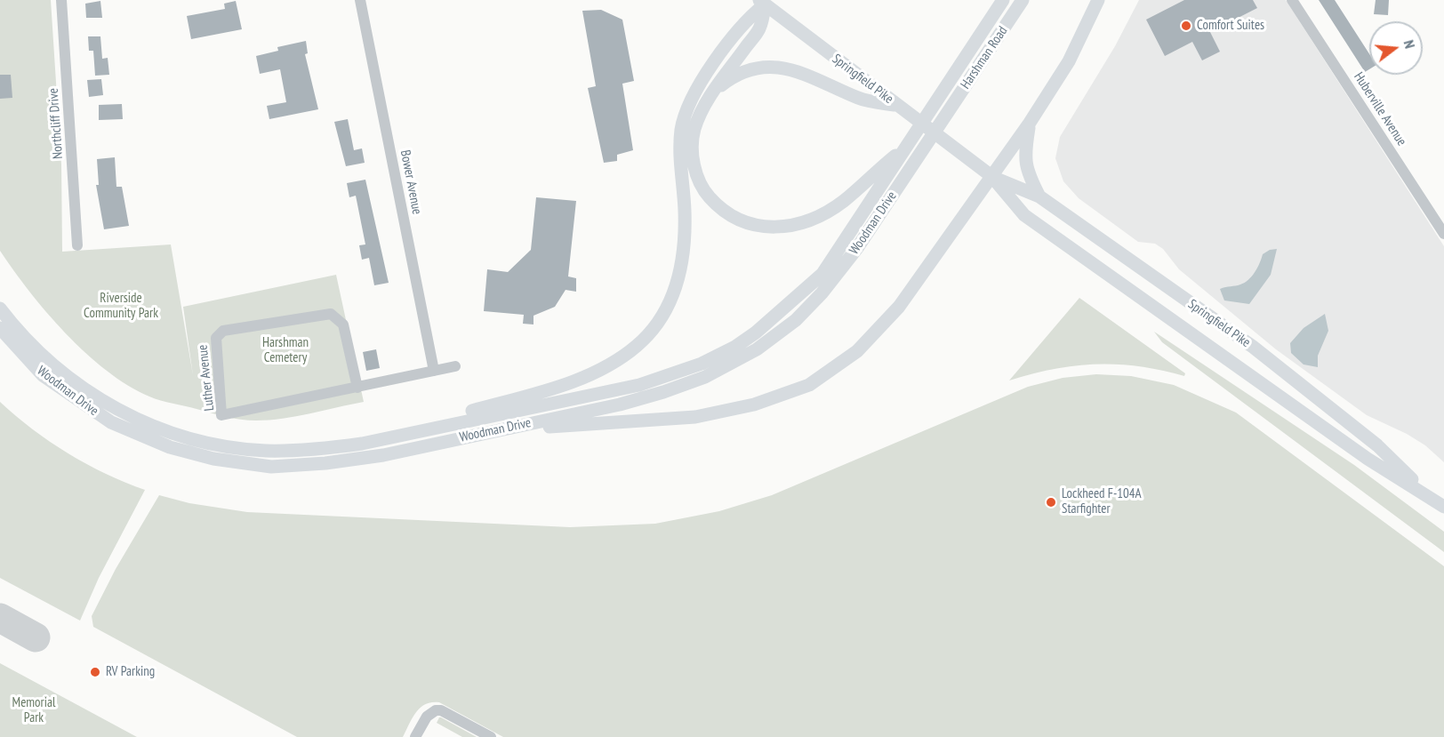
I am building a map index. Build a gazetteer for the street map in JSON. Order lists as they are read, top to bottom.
{
  "streets": {
    "main road": ["Harshman Road", "Springfield Pike", "Woodman Drive"],
    "street": [
      "Huberville Avenue",
      "Northcliff Drive",
      "Bower Avenue",
      "Luther Avenue"
    ]
  },
  "crossings": [
    ["Harshman Road", "Woodman Drive"],
    ["Bower Avenue", "Luther Avenue"]
  ],
  "parks": ["Riverside Community Park", "Harshman Cemetery", "Memorial Park"],
  "places": ["Comfort Suites", "Lockheed F-104A Starfighter", "RV Parking"],
  "north": "right"
}
